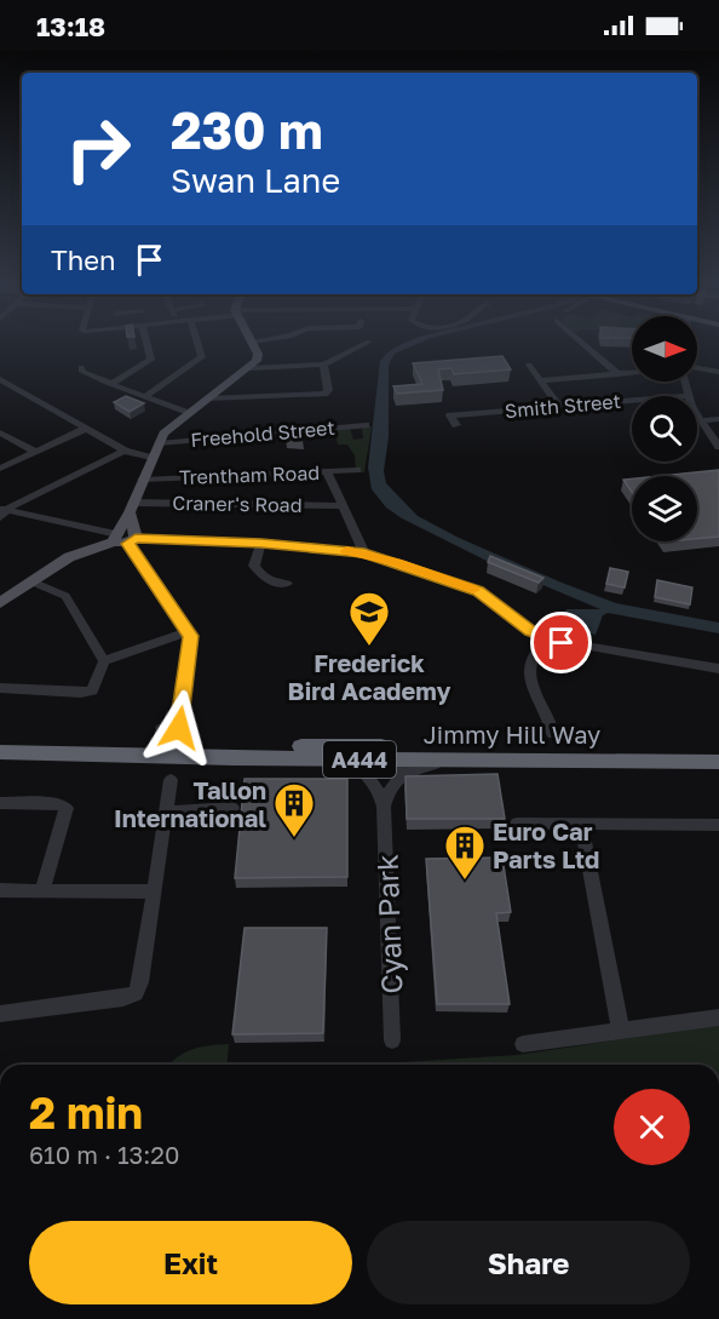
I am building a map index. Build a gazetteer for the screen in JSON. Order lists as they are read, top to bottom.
{
  "streets": {
    "highway": ["Jimmy Hill Way", "A444"],
    "street": [
      "Smith Street",
      "Freehold Street",
      "Trentham Road",
      "Craner's Road",
      "Cyan Park"
    ]
  },
  "crossings": [
    ["Jimmy Hill Way", "Cyan Park"]
  ],
  "places": {
    "school or university": ["Frederick Bird Academy"],
    "building": ["Tallon International", "Euro Car Parts Ltd"]
  },
  "north": "right",
  "page": {
    "status": "13:18",
    "turn": ["230 m", "Swan Lane"],
    "then": "Then",
    "heading": ["2 min", "610 m · 13:20"],
    "buttons": ["Exit", "Share"]
  }
}
